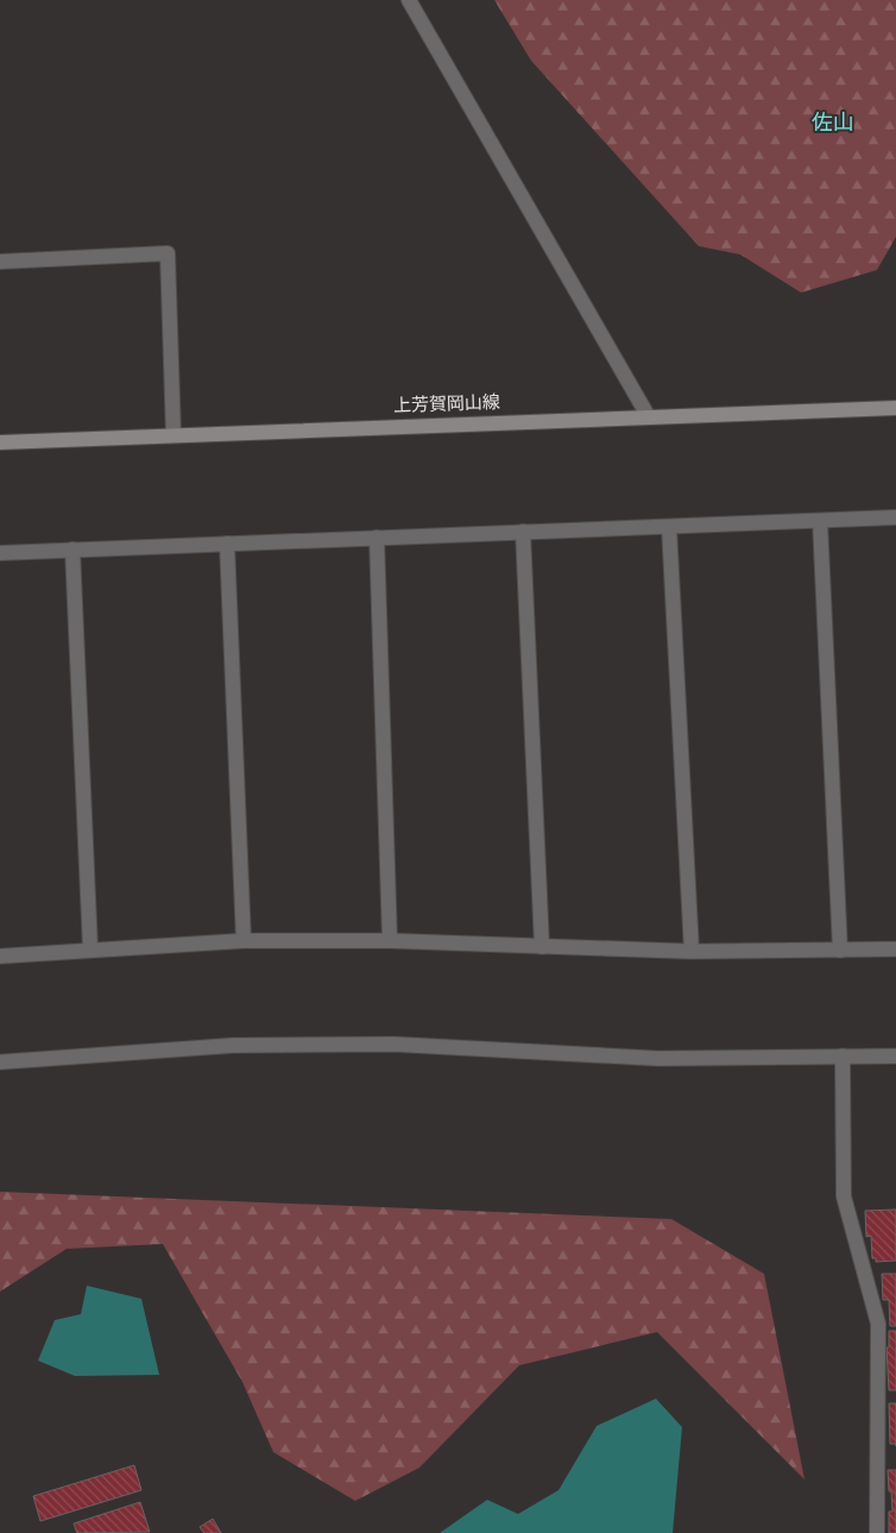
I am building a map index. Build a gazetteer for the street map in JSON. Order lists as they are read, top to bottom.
{
  "streets": {
    "main road": ["上芳賀岡山線"]
  },
  "districts": ["佐山"]
}
